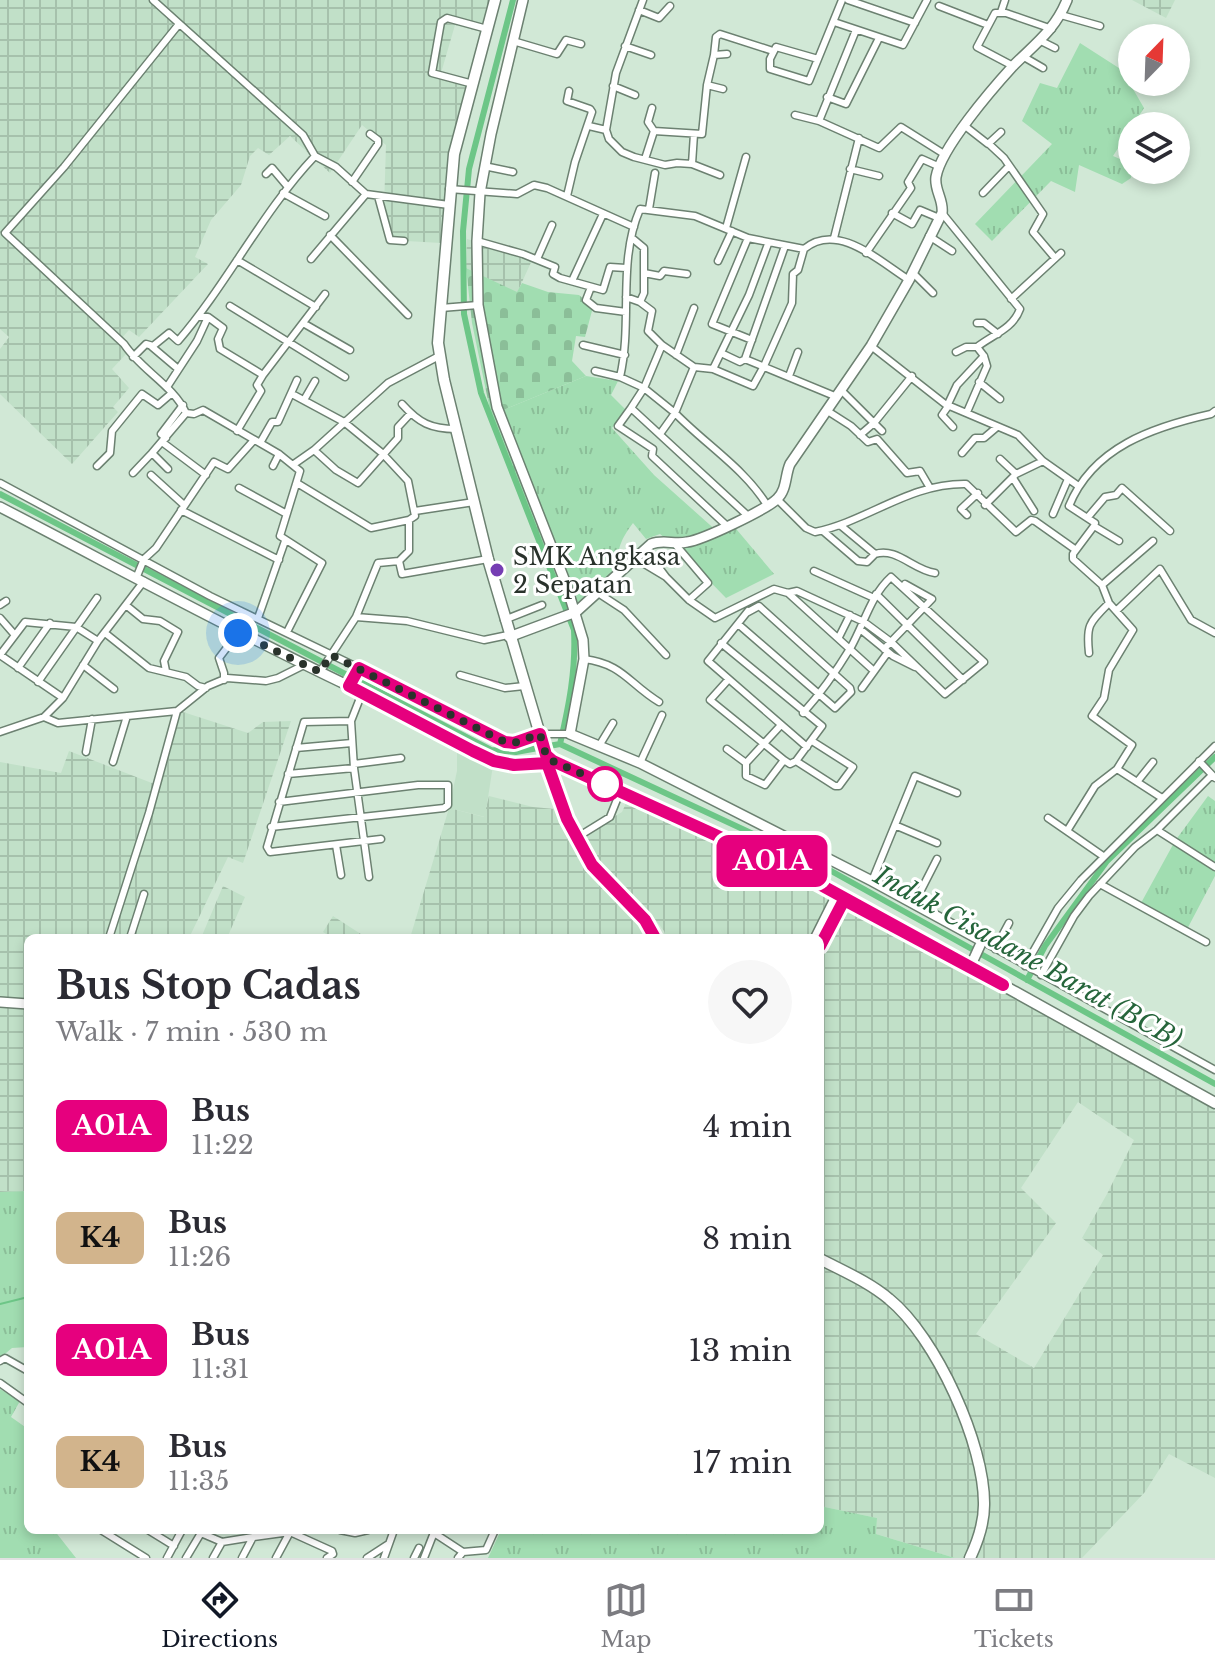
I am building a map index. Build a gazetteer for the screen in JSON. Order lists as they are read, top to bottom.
{
  "water": ["Induk Cisadane Barat (BCB)"],
  "places": ["SMK Angkasa 2 Sepatan"],
  "lines": ["bus line A01A"],
  "north": "top right",
  "page": {
    "on_map": "A01A",
    "heading": ["Bus Stop Cadas", "Walk · 7 min · 530 m"],
    "list": [
      {
        "mark": "A01A",
        "name": "Bus",
        "note": "11:22",
        "value": "4 min"
      },
      {
        "mark": "K4",
        "name": "Bus",
        "note": "11:26",
        "value": "8 min"
      },
      {
        "mark": "A01A",
        "name": "Bus",
        "note": "11:31",
        "value": "13 min"
      },
      {
        "mark": "K4",
        "name": "Bus",
        "note": "11:35",
        "value": "17 min"
      }
    ],
    "tabs": ["Directions", "Map", "Tickets"]
  }
}
